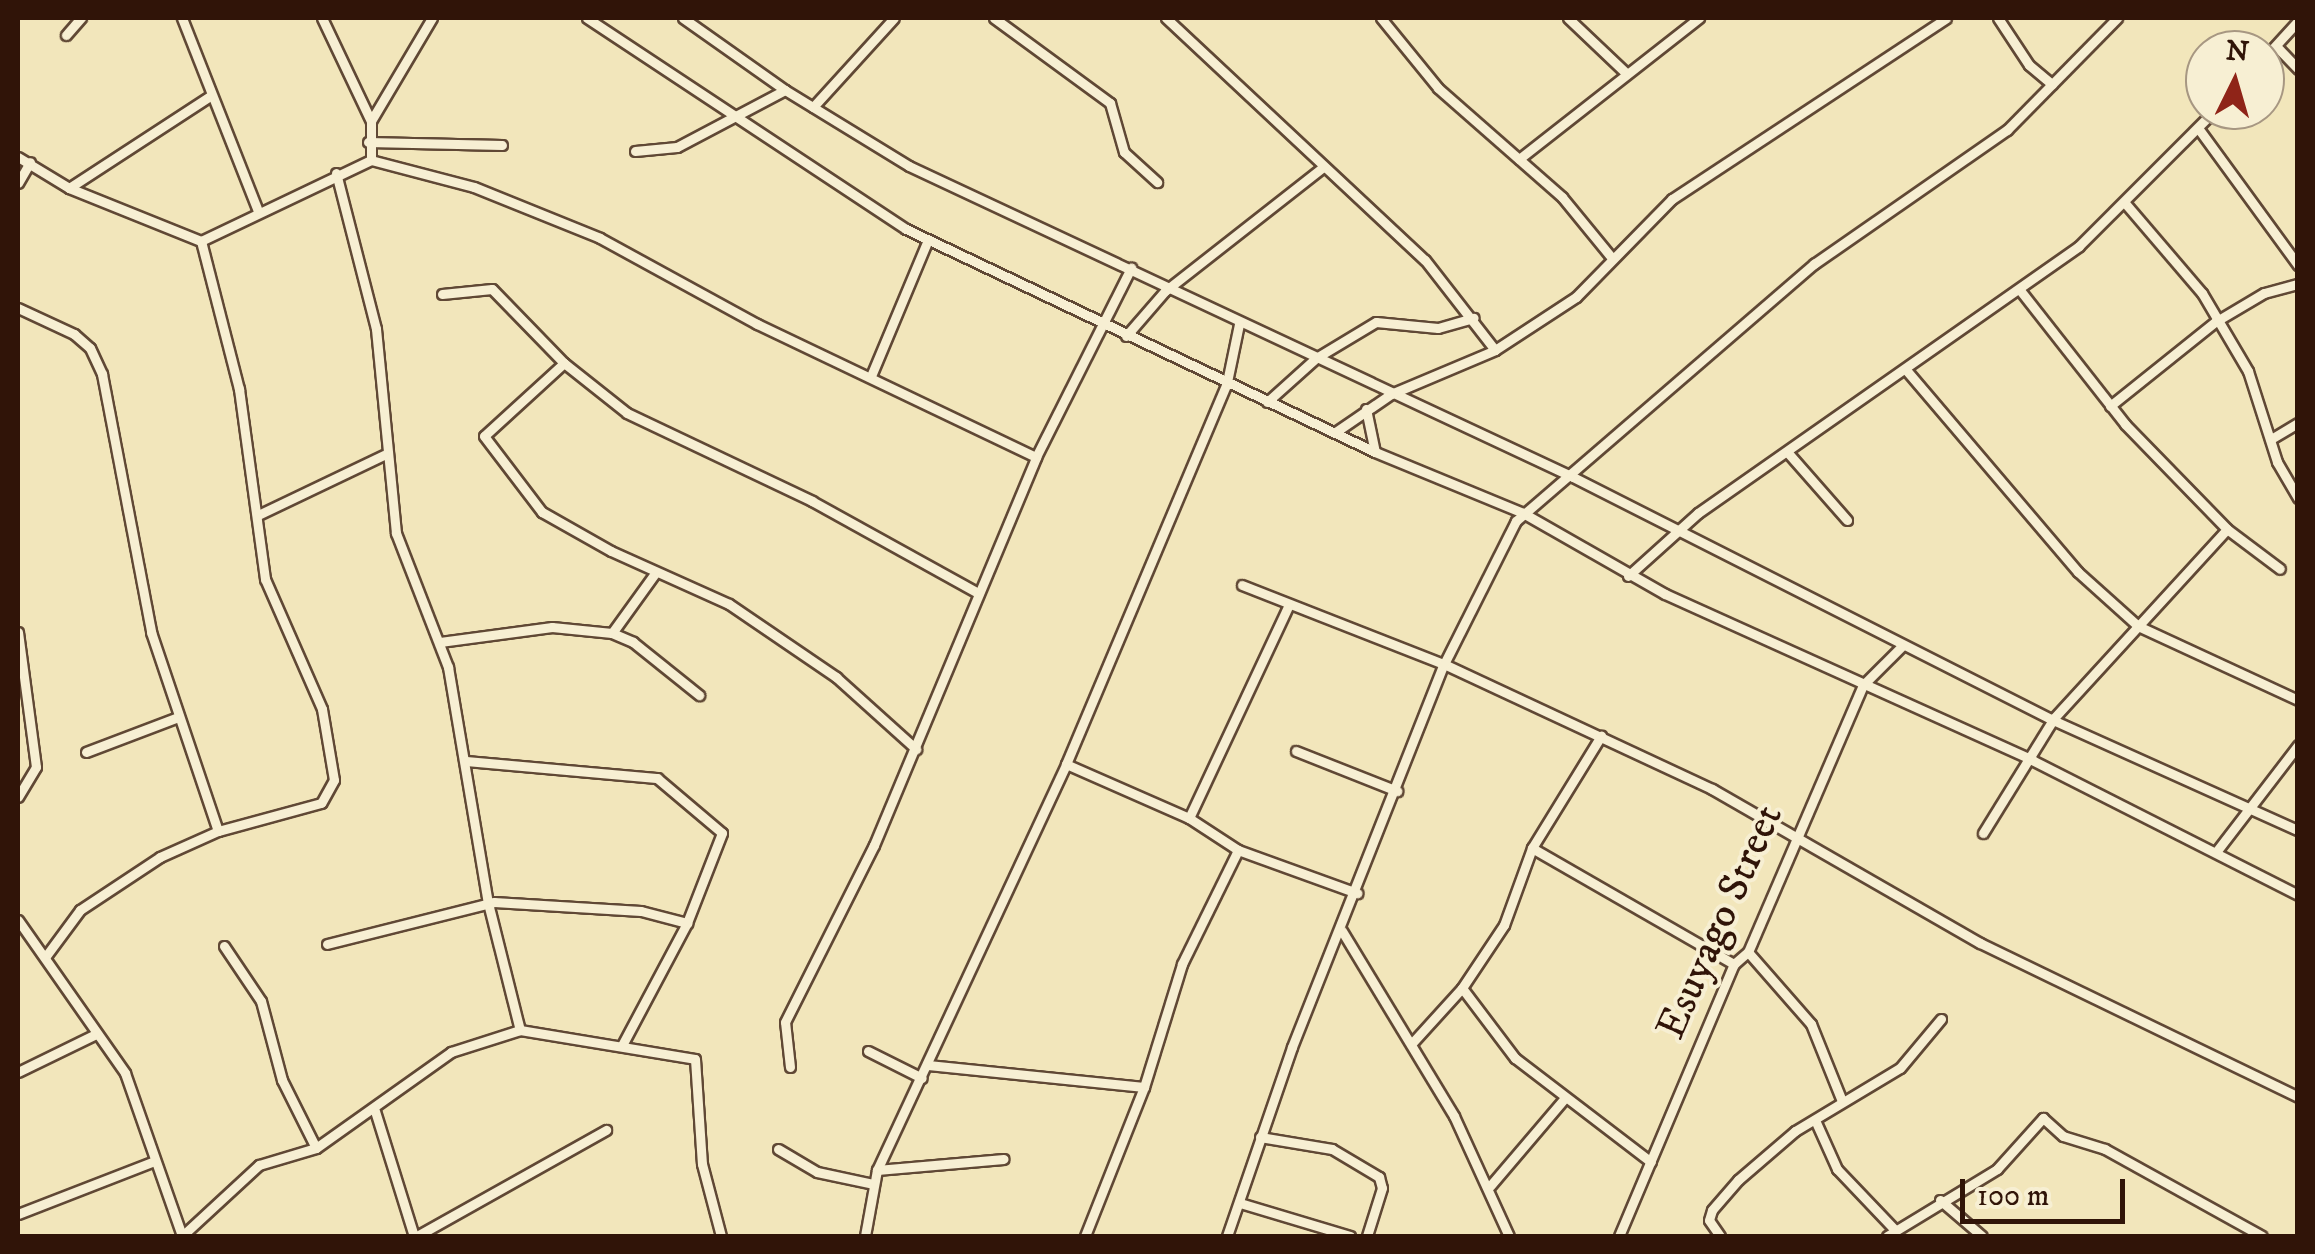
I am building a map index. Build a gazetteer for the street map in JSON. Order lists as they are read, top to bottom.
{
  "streets": {
    "street": ["Esuyago Street"]
  },
  "scale_bar": "100 m",
  "north": "top"
}
